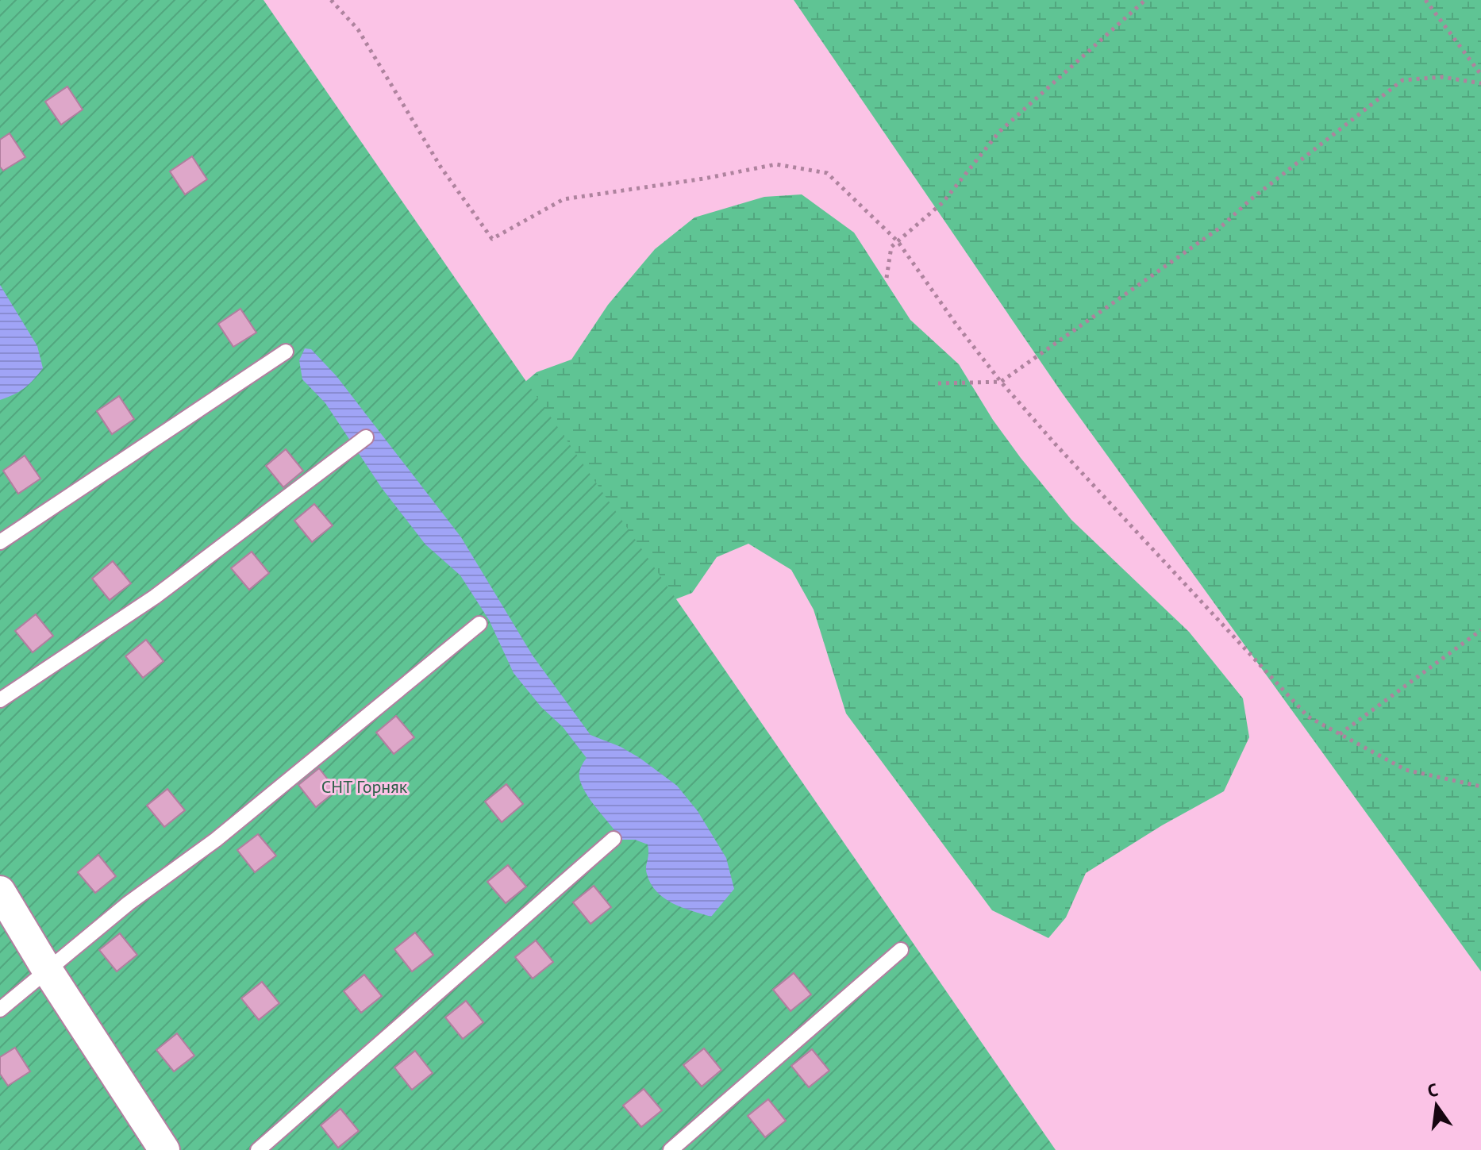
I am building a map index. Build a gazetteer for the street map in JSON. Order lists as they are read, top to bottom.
{
  "parks": ["СНТ Горняк"],
  "north": "top"
}
